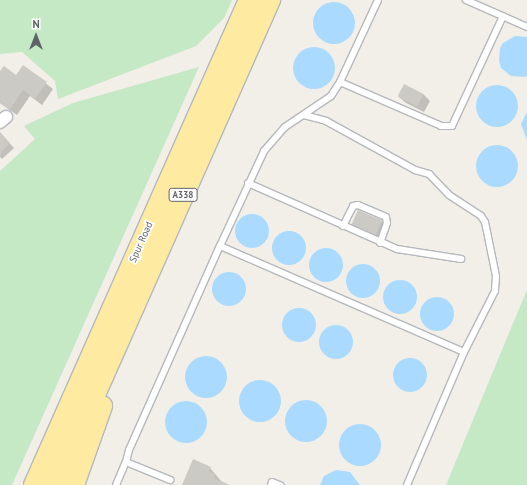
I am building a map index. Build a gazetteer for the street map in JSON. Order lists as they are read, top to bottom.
{
  "streets": {
    "highway": ["A338", "Spur Road"]
  },
  "north": "top"
}
